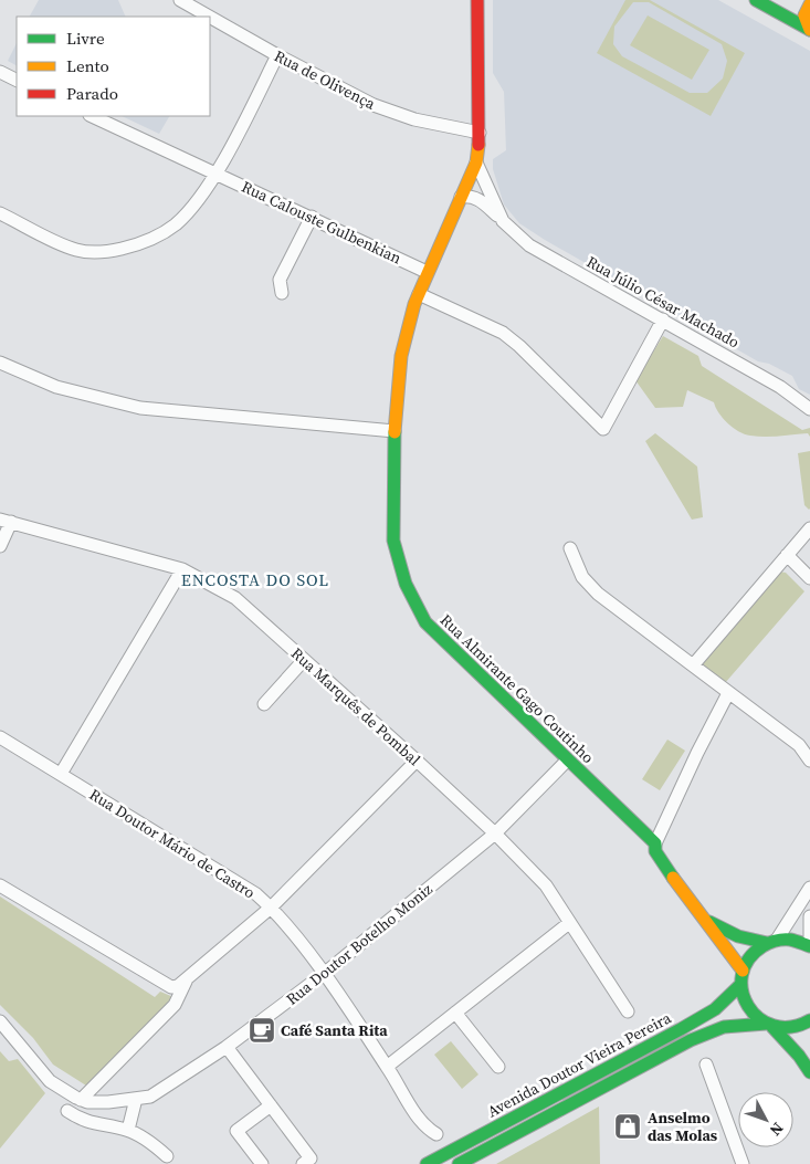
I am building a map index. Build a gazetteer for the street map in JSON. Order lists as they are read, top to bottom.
{
  "streets": {
    "street": [
      "Rua de Olivença",
      "Rua Calouste Gulbenkian",
      "Rua Júlio César Machado",
      "Rua Almirante Gago Coutinho",
      "Rua Marquês de Pombal",
      "Rua Doutor Mário de Castro",
      "Rua Doutor Botelho Moniz",
      "Avenida Doutor Vieira Pereira"
    ]
  },
  "crossings": [
    ["Rua Calouste Gulbenkian", "Rua Almirante Gago Coutinho"],
    ["Rua Júlio César Machado", "Rua Almirante Gago Coutinho"],
    ["Rua Almirante Gago Coutinho", "Rua Doutor Botelho Moniz"],
    ["Rua Marquês de Pombal", "Rua Doutor Botelho Moniz"],
    ["Rua Doutor Mário de Castro", "Rua Doutor Botelho Moniz"]
  ],
  "districts": ["ENCOSTA DO SOL"],
  "places": {
    "cafe": ["Café Santa Rita"],
    "shop": ["Anselmo das Molas"]
  },
  "legend": ["Livre", "Lento", "Parado"],
  "north": "bottom right"
}
